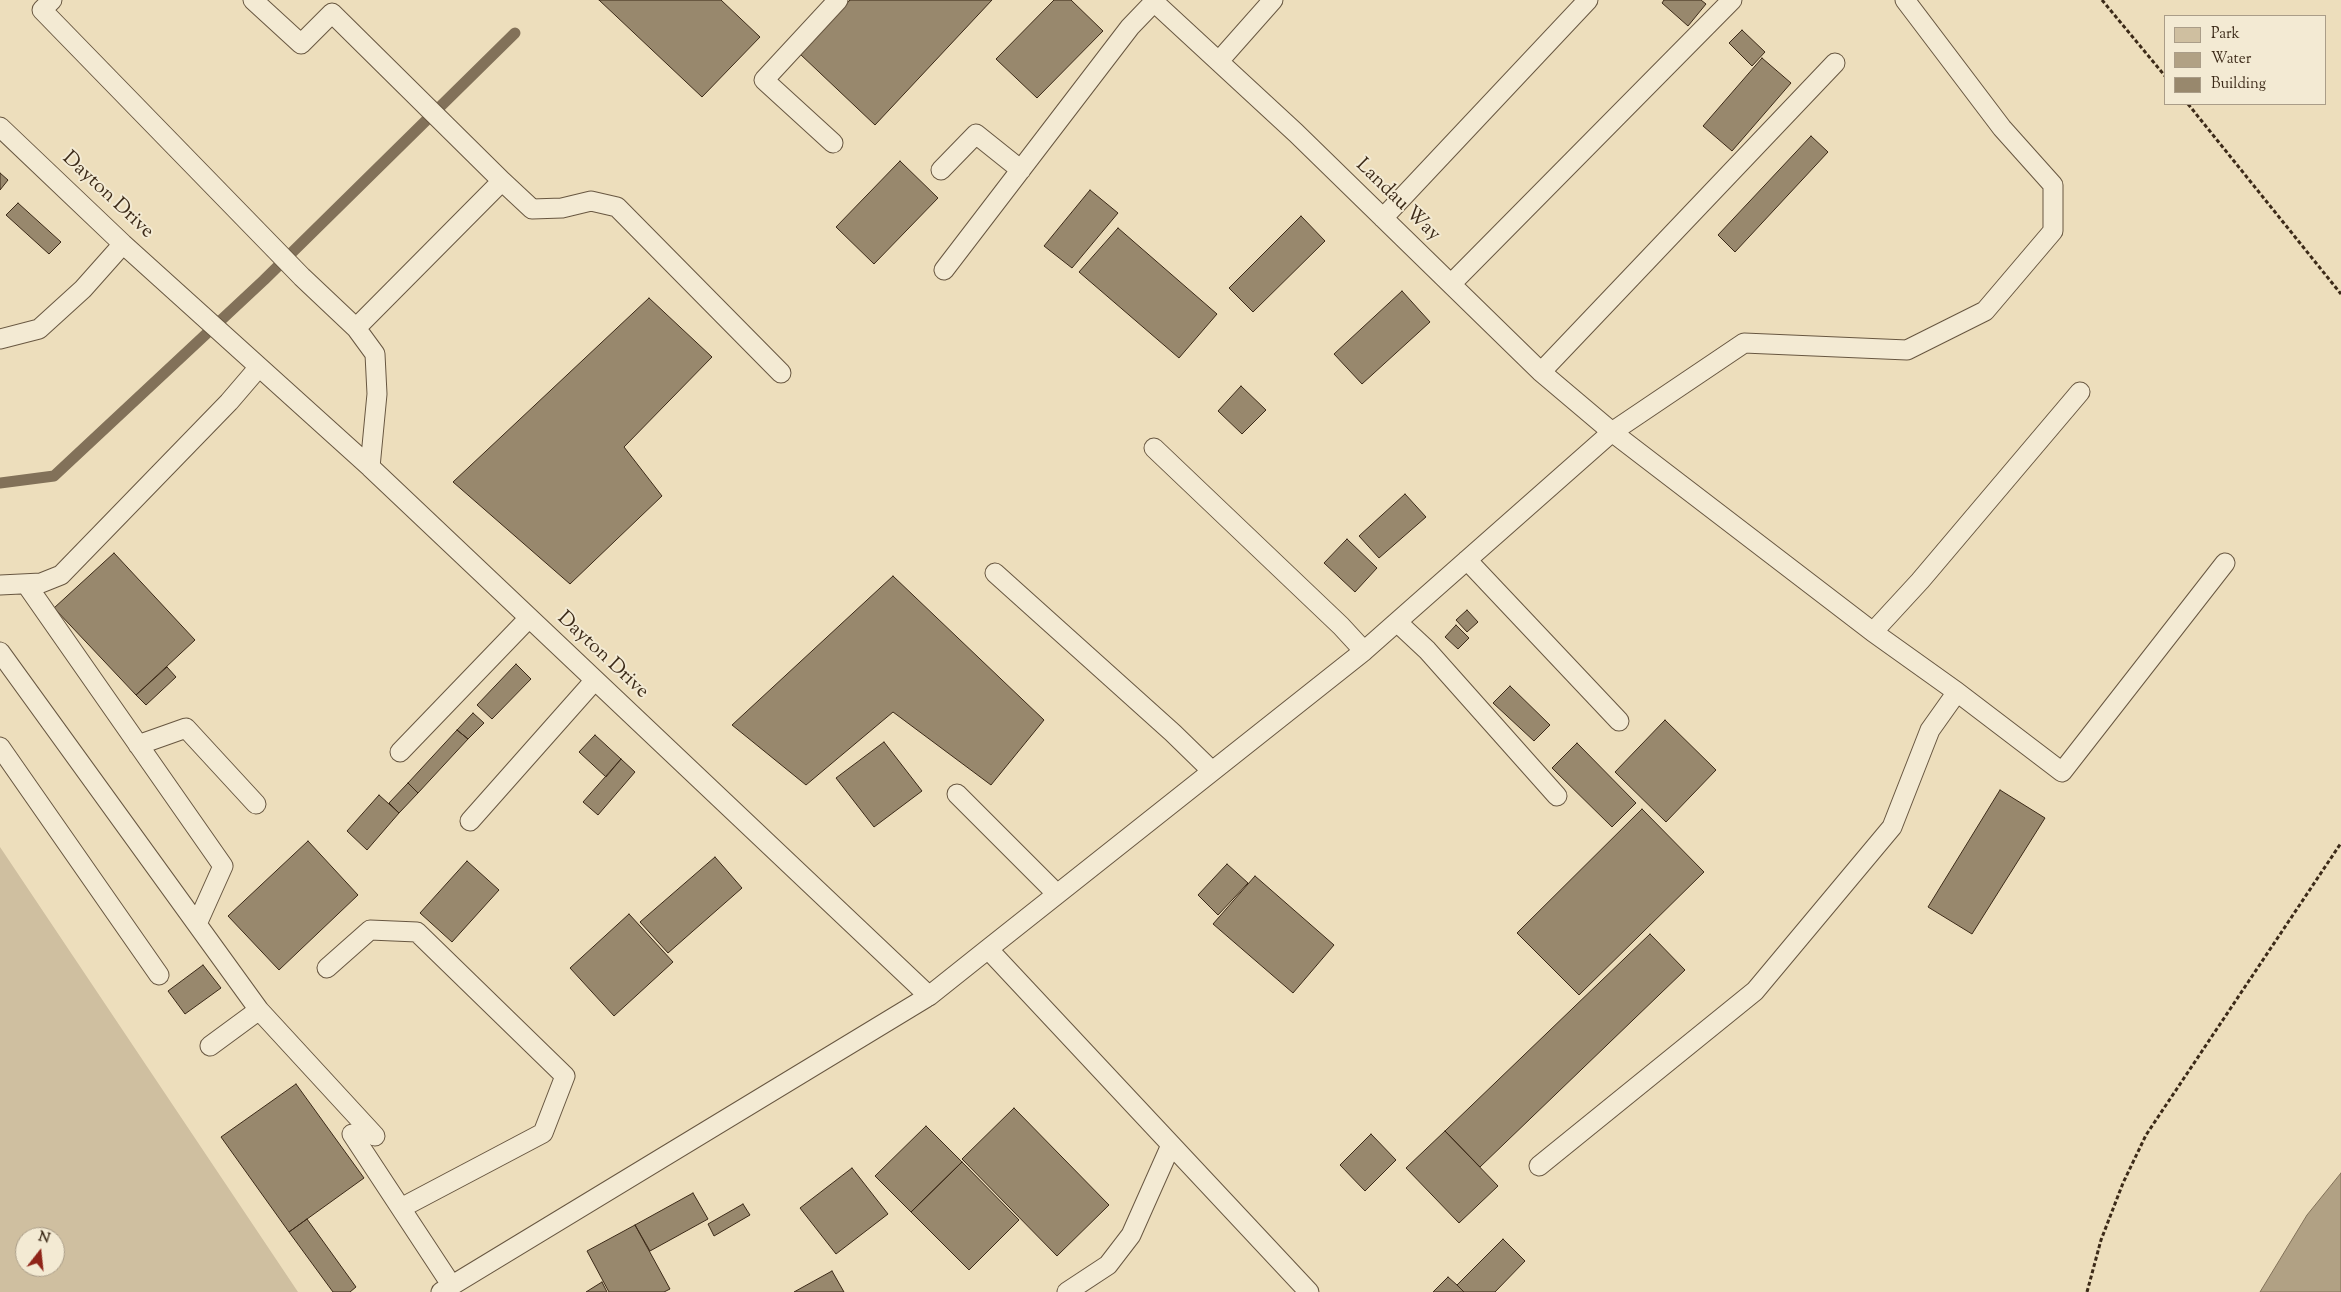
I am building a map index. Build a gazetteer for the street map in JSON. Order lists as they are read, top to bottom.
{
  "streets": {
    "lane": ["Dayton Drive", "Landau Way"]
  },
  "legend": ["Park", "Water", "Building"],
  "north": "top"
}
